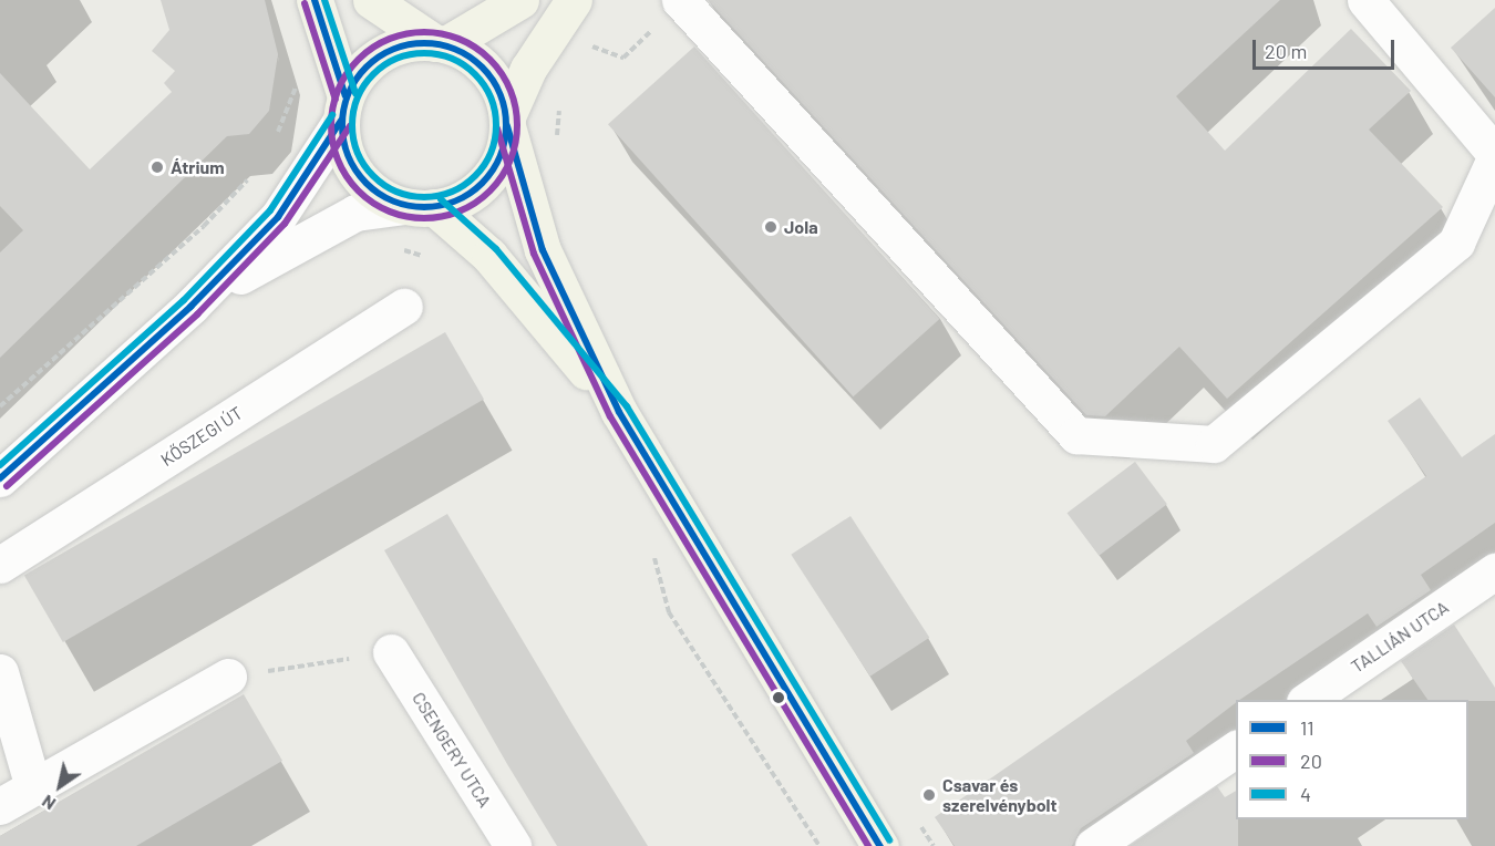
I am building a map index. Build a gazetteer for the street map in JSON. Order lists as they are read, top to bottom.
{
  "streets": {
    "street": ["KŐSZEGI ÚT", "TALLIÁN UTCA", "CSENGERY UTCA"]
  },
  "places": ["Átrium", "Jola", "Csavar és szerelvénybolt"],
  "lines": ["transit line 11", "transit line 4", "transit line 20"],
  "legend": ["11", "20", "4"],
  "scale_bar": "20 m",
  "north": "bottom left"
}
